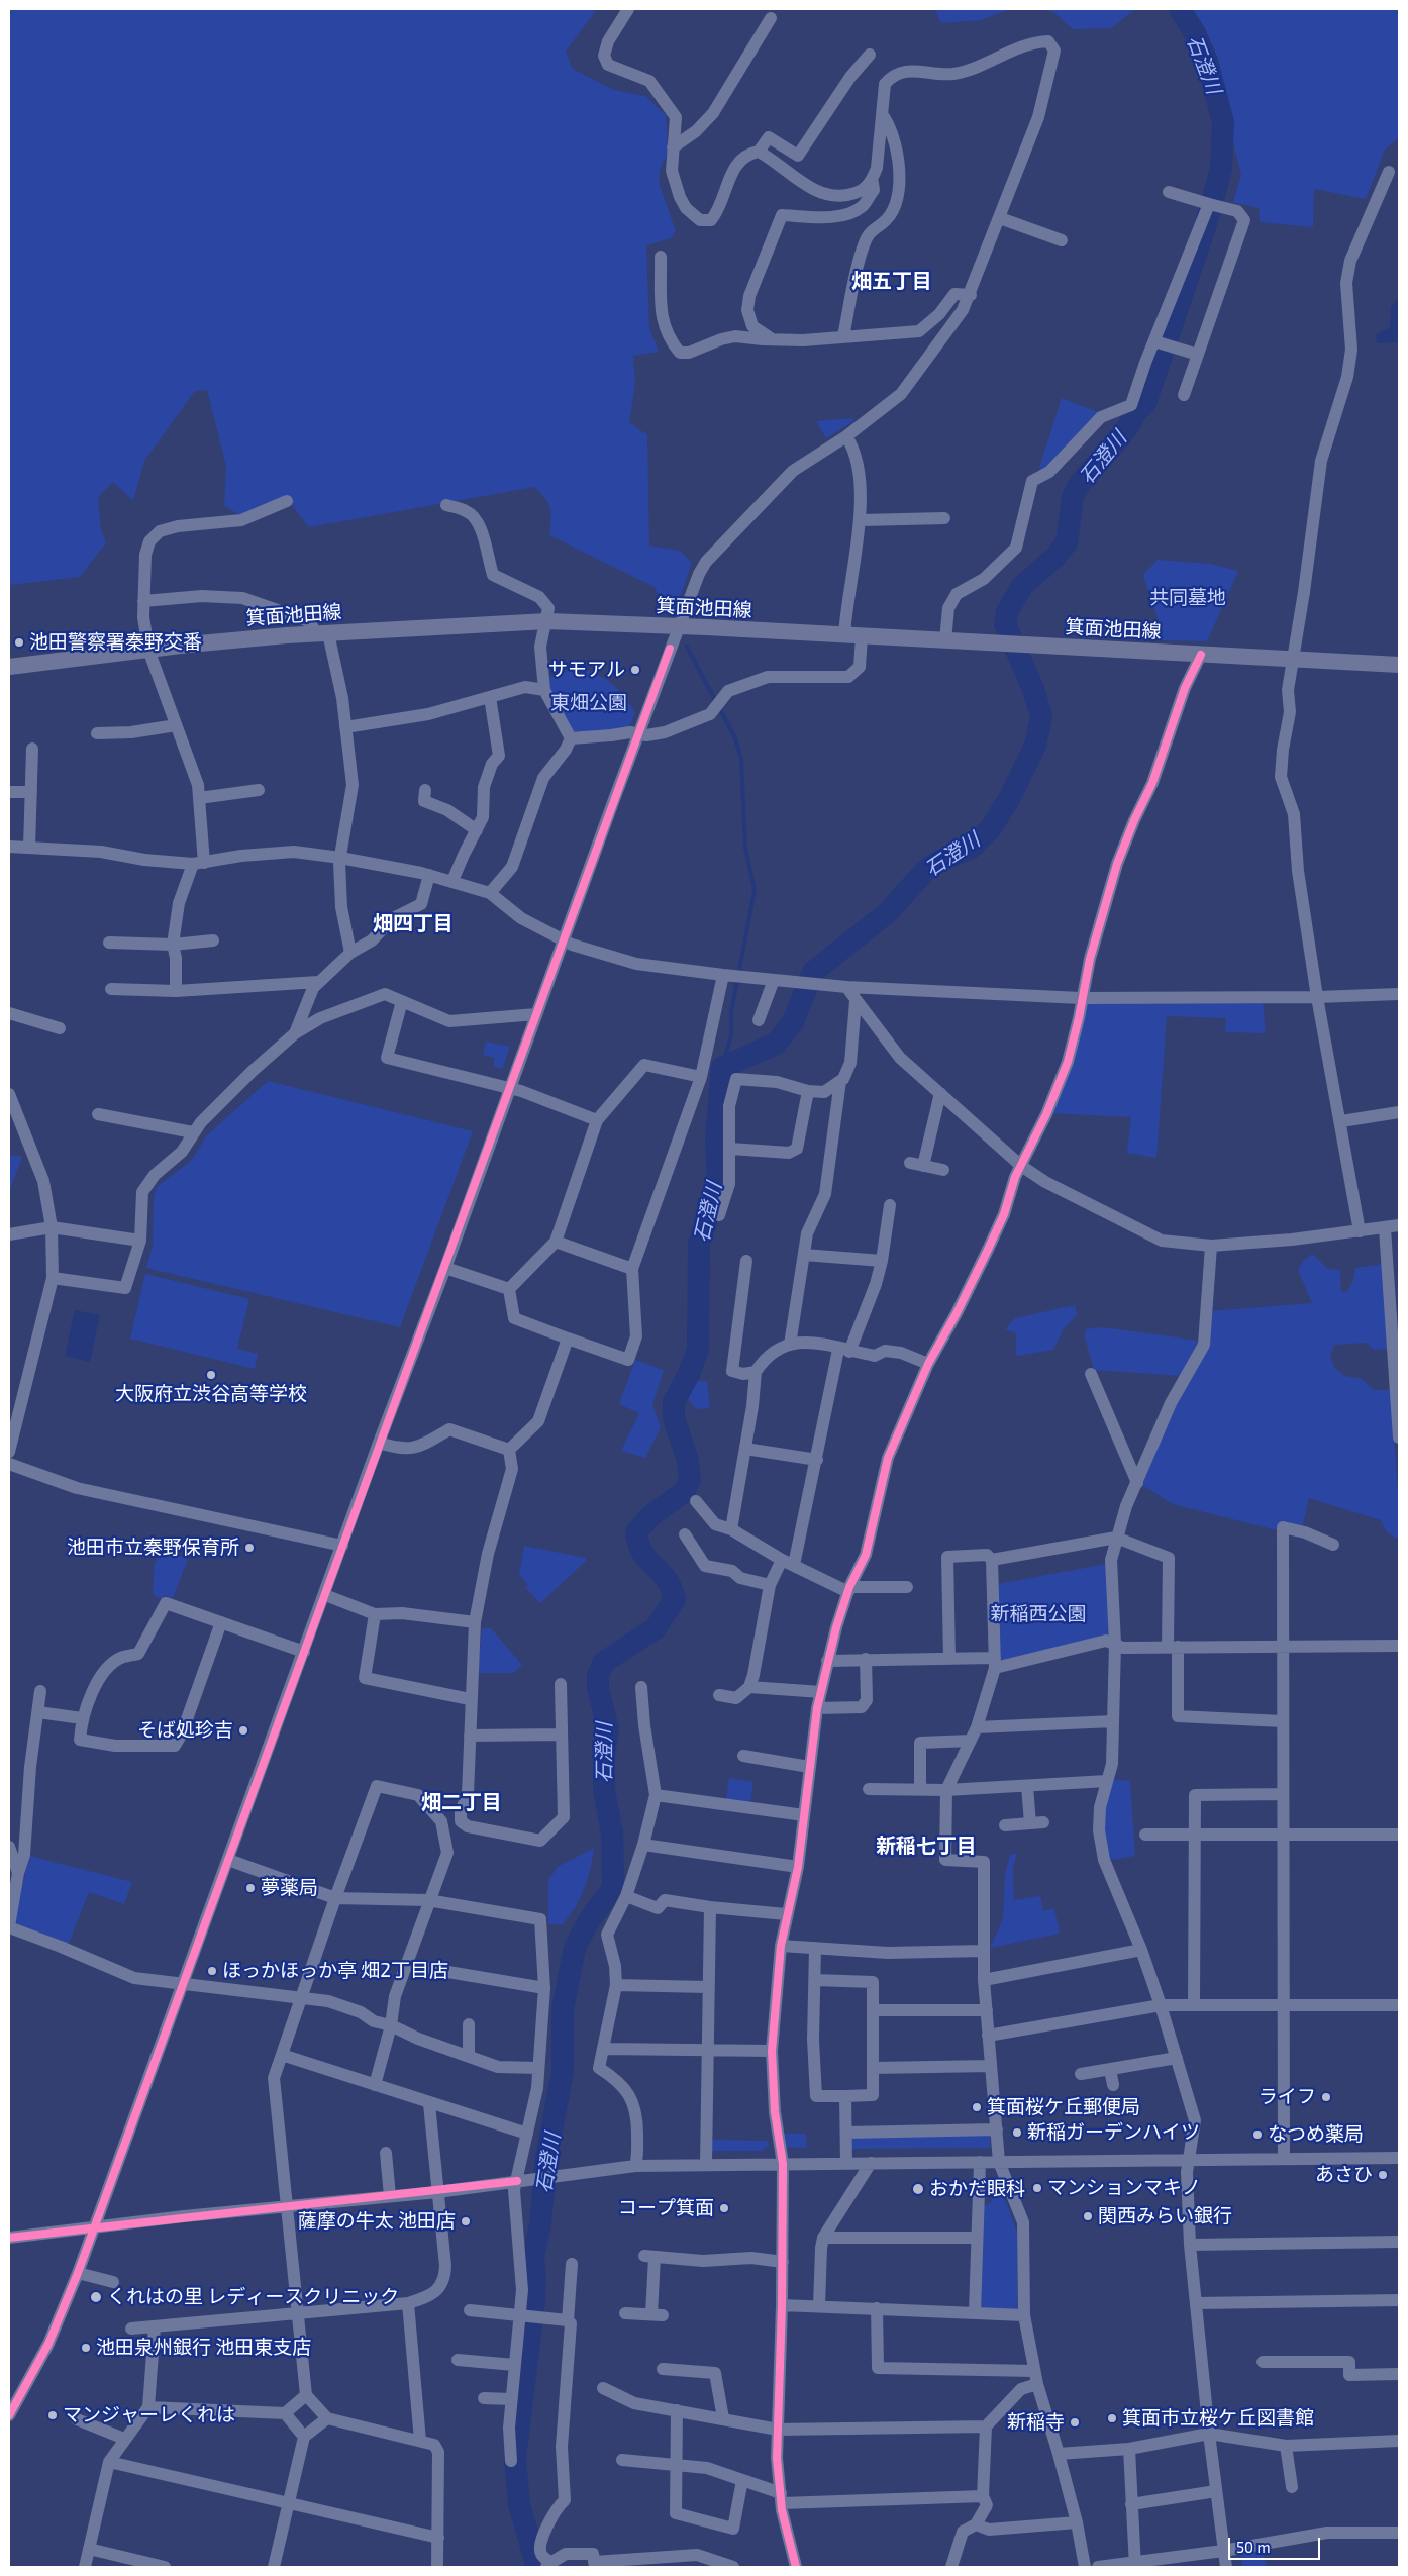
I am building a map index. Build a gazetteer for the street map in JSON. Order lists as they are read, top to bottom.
{
  "streets": {
    "main road": ["箕面池田線"]
  },
  "districts": [
    "畑五丁目",
    "畑四丁目",
    "畑二丁目",
    "新稲七丁目"
  ],
  "water": ["石澄川"],
  "parks": ["共同墓地", "東畑公園", "新稲西公園"],
  "places": [
    "池田警察署秦野交番",
    "サモアル",
    "大阪府立渋谷高等学校",
    "池田市立秦野保育所",
    "そば処珍吉",
    "夢薬局",
    "ほっかほっか亭 畑2丁目店",
    "ライフ",
    "箕面桜ケ丘郵便局",
    "新稲ガーデンハイツ",
    "なつめ薬局",
    "あさひ",
    "マンションマキノ",
    "おかだ眼科",
    "コープ箕面",
    "関西みらい銀行",
    "薩摩の牛太 池田店",
    "くれはの里 レディースクリニック",
    "池田泉州銀行 池田東支店",
    "マンジャーレくれは",
    "箕面市立桜ケ丘図書館",
    "新稲寺"
  ],
  "scale_bar": "50 m"
}
